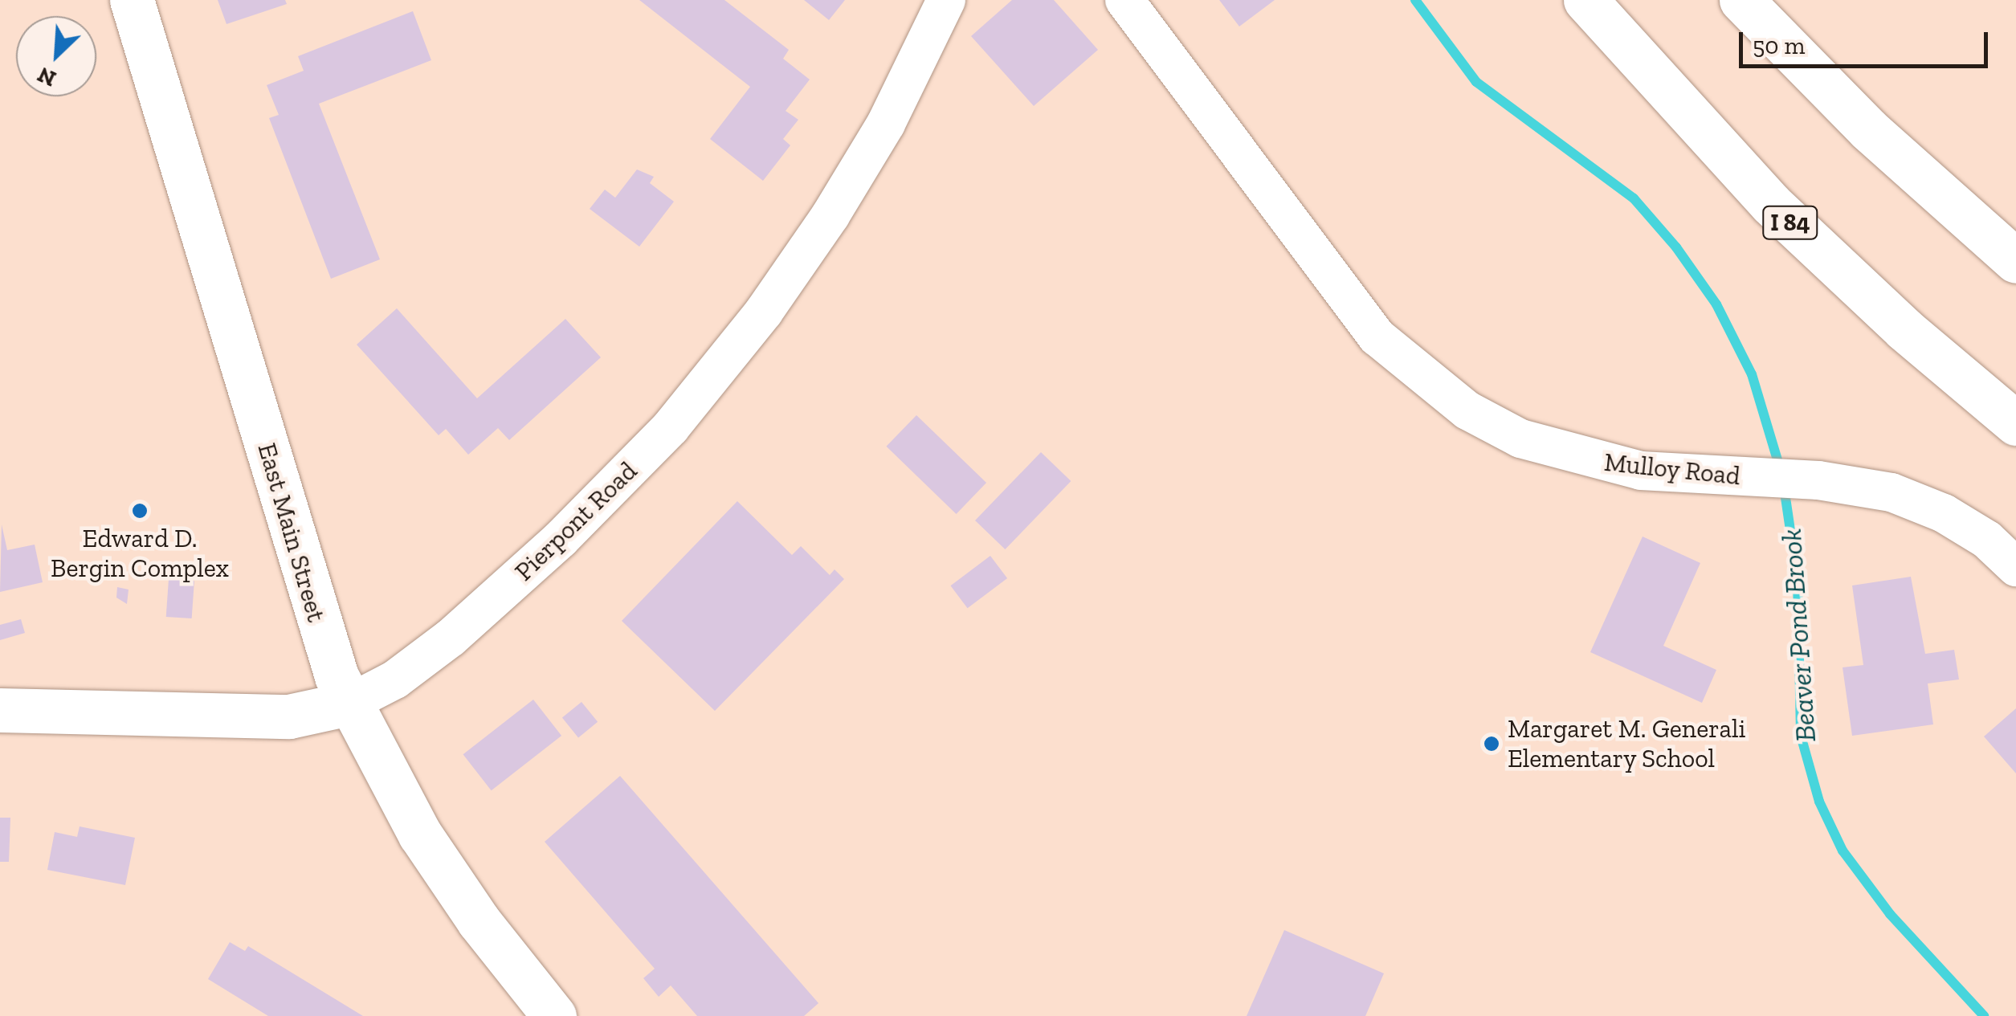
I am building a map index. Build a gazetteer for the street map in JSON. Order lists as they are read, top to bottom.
{
  "streets": {
    "main road": ["I 84", "Pierpont Road", "East Main Street"],
    "street": ["Mulloy Road"]
  },
  "crossings": [
    ["Pierpont Road", "East Main Street"]
  ],
  "water": ["Beaver Pond Brook"],
  "places": ["Edward D. Bergin Complex", "Margaret M. Generali Elementary School"],
  "scale_bar": "50 m",
  "north": "bottom left"
}
